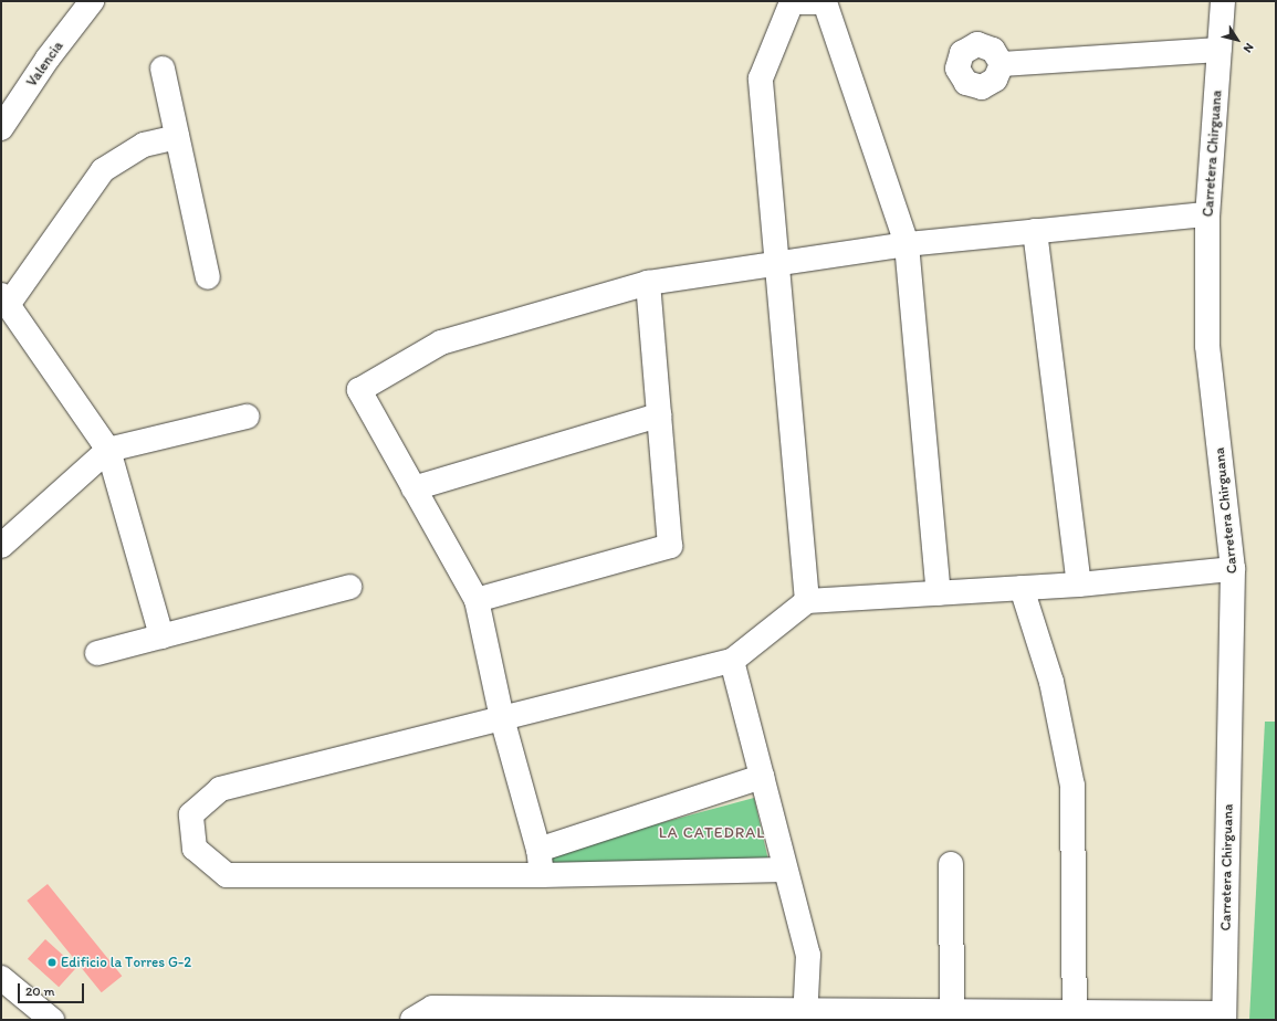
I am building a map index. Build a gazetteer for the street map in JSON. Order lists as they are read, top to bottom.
{
  "streets": {
    "street": ["Valencia", "Carretera Chirguana"]
  },
  "districts": ["LA CATEDRAL"],
  "places": ["Edificio la Torres G-2"],
  "scale_bar": "20 m",
  "north": "bottom right"
}
